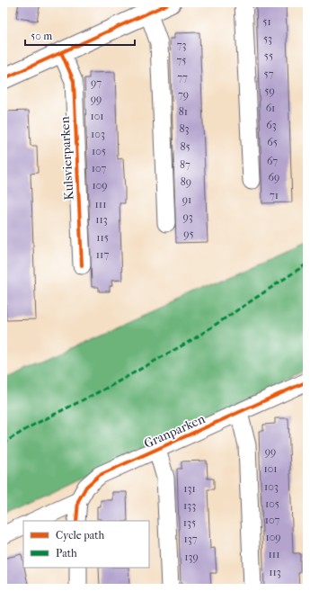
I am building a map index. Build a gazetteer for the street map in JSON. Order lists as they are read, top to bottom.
{
  "streets": {
    "street": ["Kulsvierparken", "Granparken"]
  },
  "house_numbers": [
    "51",
    "53",
    "73",
    "55",
    "75",
    "57",
    "77",
    "97",
    "59",
    "79",
    "99",
    "61",
    "81",
    "101",
    "63",
    "83",
    "103",
    "65",
    "85",
    "105",
    "67",
    "87",
    "107",
    "69",
    "89",
    "109",
    "71",
    "91",
    "111",
    "93",
    "113",
    "95",
    "115",
    "117",
    "99",
    "101",
    "103",
    "131",
    "105",
    "133",
    "107",
    "135",
    "109",
    "137",
    "111",
    "139",
    "113"
  ],
  "legend": ["Cycle path", "Path"],
  "scale_bar": "50 m"
}
